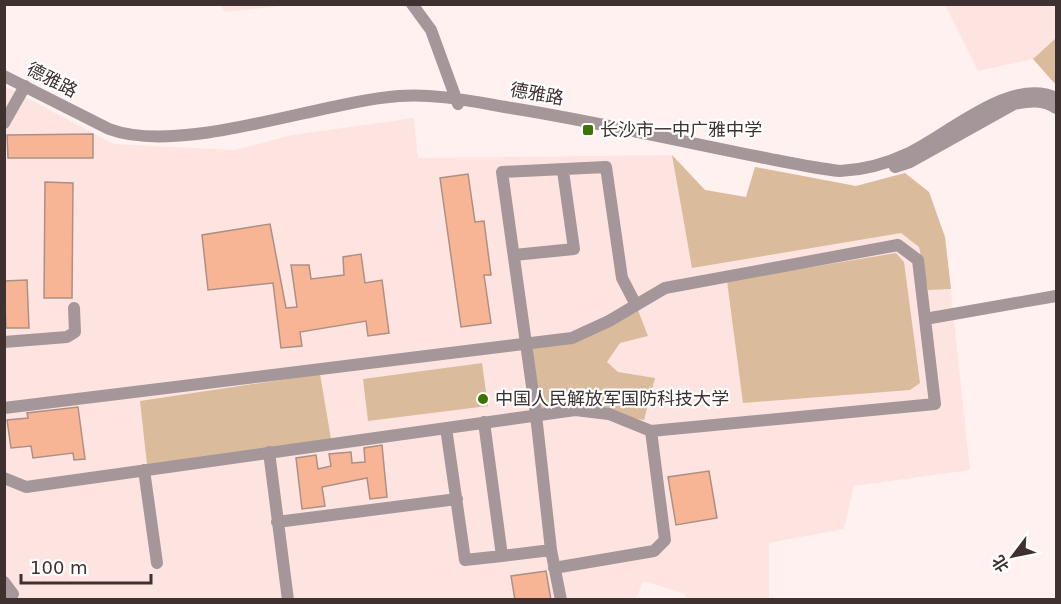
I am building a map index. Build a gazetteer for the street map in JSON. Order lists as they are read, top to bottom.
{
  "streets": {
    "street": ["德雅路"]
  },
  "places": {
    "transit": ["长沙市一中广雅中学"],
    "other": ["中国人民解放军国防科技大学"]
  },
  "scale_bar": "100 m",
  "north": "bottom left"
}
